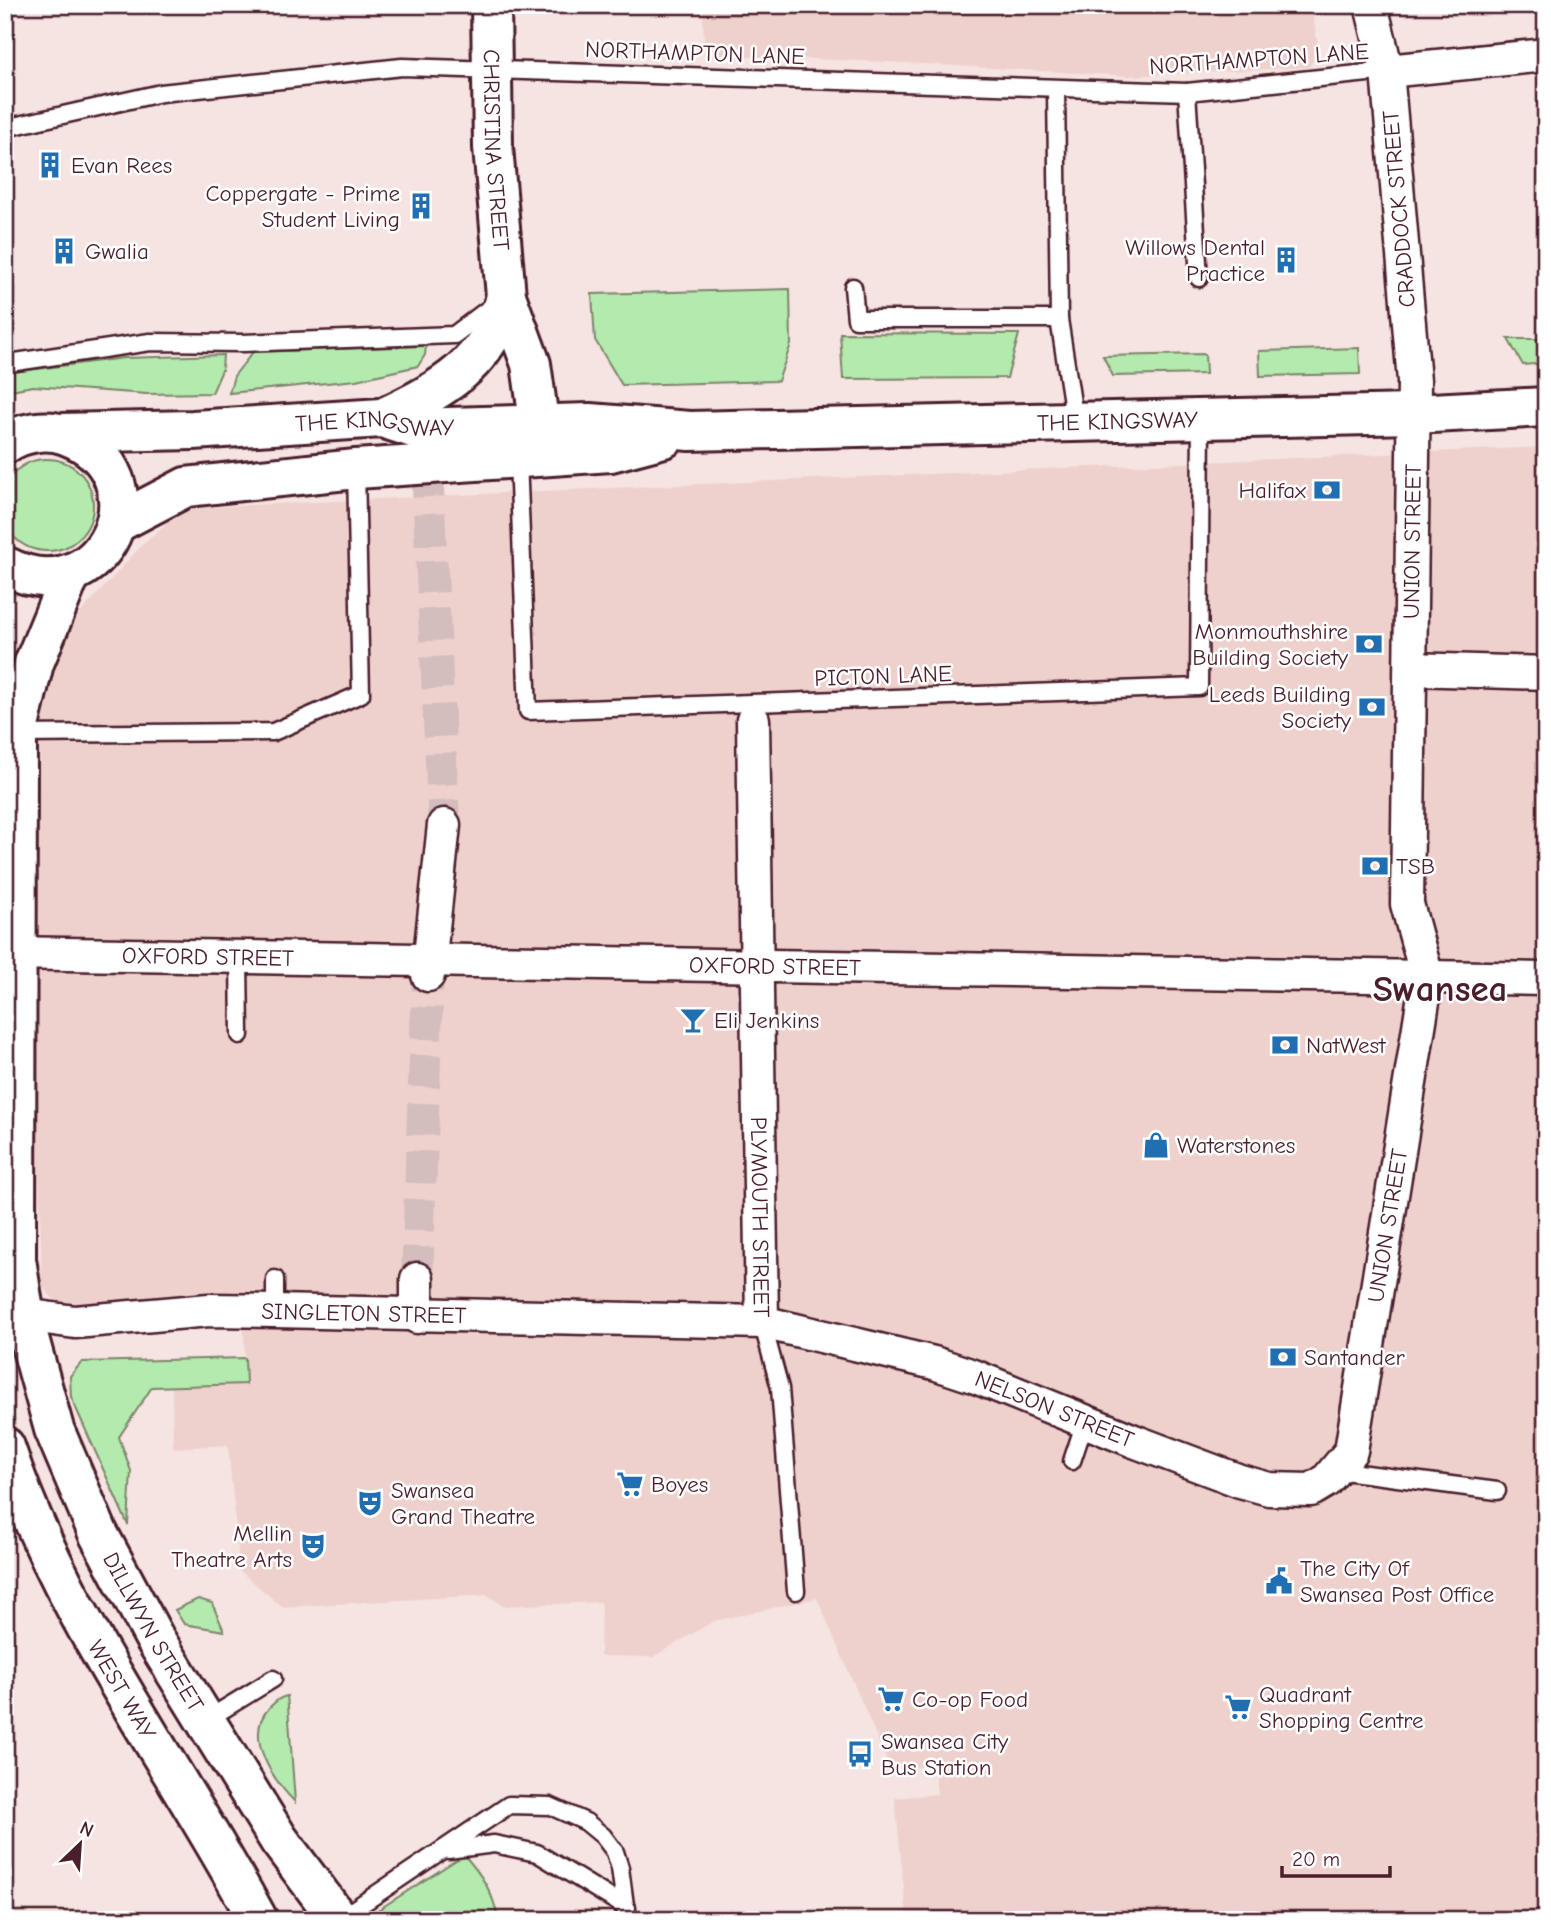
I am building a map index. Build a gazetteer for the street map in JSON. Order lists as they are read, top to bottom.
{
  "streets": {
    "street": [
      "CHRISTINA STREET",
      "CRADDOCK STREET",
      "THE KINGSWAY",
      "UNION STREET",
      "OXFORD STREET",
      "PLYMOUTH STREET",
      "SINGLETON STREET",
      "NELSON STREET",
      "DILLWYN STREET",
      "WEST WAY"
    ],
    "lane": ["NORTHAMPTON LANE", "PICTON LANE"]
  },
  "crossings": [
    ["NORTHAMPTON LANE", "CHRISTINA STREET"],
    ["NORTHAMPTON LANE", "CRADDOCK STREET"],
    ["CRADDOCK STREET", "THE KINGSWAY"],
    ["CRADDOCK STREET", "UNION STREET"],
    ["THE KINGSWAY", "UNION STREET"],
    ["THE KINGSWAY", "PICTON LANE"],
    ["UNION STREET", "OXFORD STREET"],
    ["UNION STREET", "NELSON STREET"],
    ["OXFORD STREET", "PLYMOUTH STREET"],
    ["PLYMOUTH STREET", "SINGLETON STREET"],
    ["PLYMOUTH STREET", "NELSON STREET"],
    ["SINGLETON STREET", "NELSON STREET"],
    ["SINGLETON STREET", "DILLWYN STREET"]
  ],
  "districts": ["Swansea"],
  "places": {
    "building": [
      "Evan Rees",
      "Coppergate - Prime Student Living",
      "Gwalia",
      "Willows Dental Practice"
    ],
    "bank": [
      "Halifax",
      "Monmouthshire Building Society",
      "Leeds Building Society",
      "TSB",
      "NatWest",
      "Santander"
    ],
    "bar": ["Eli Jenkins"],
    "shop": ["Waterstones"],
    "supermarket": ["Boyes", "Co-op Food", "Quadrant Shopping Centre"],
    "theatre": ["Swansea Grand Theatre", "Mellin Theatre Arts"],
    "public building": ["The City Of Swansea Post Office"],
    "bus stop": ["Swansea City Bus Station"]
  },
  "scale_bar": "20 m",
  "north": "top right"
}
